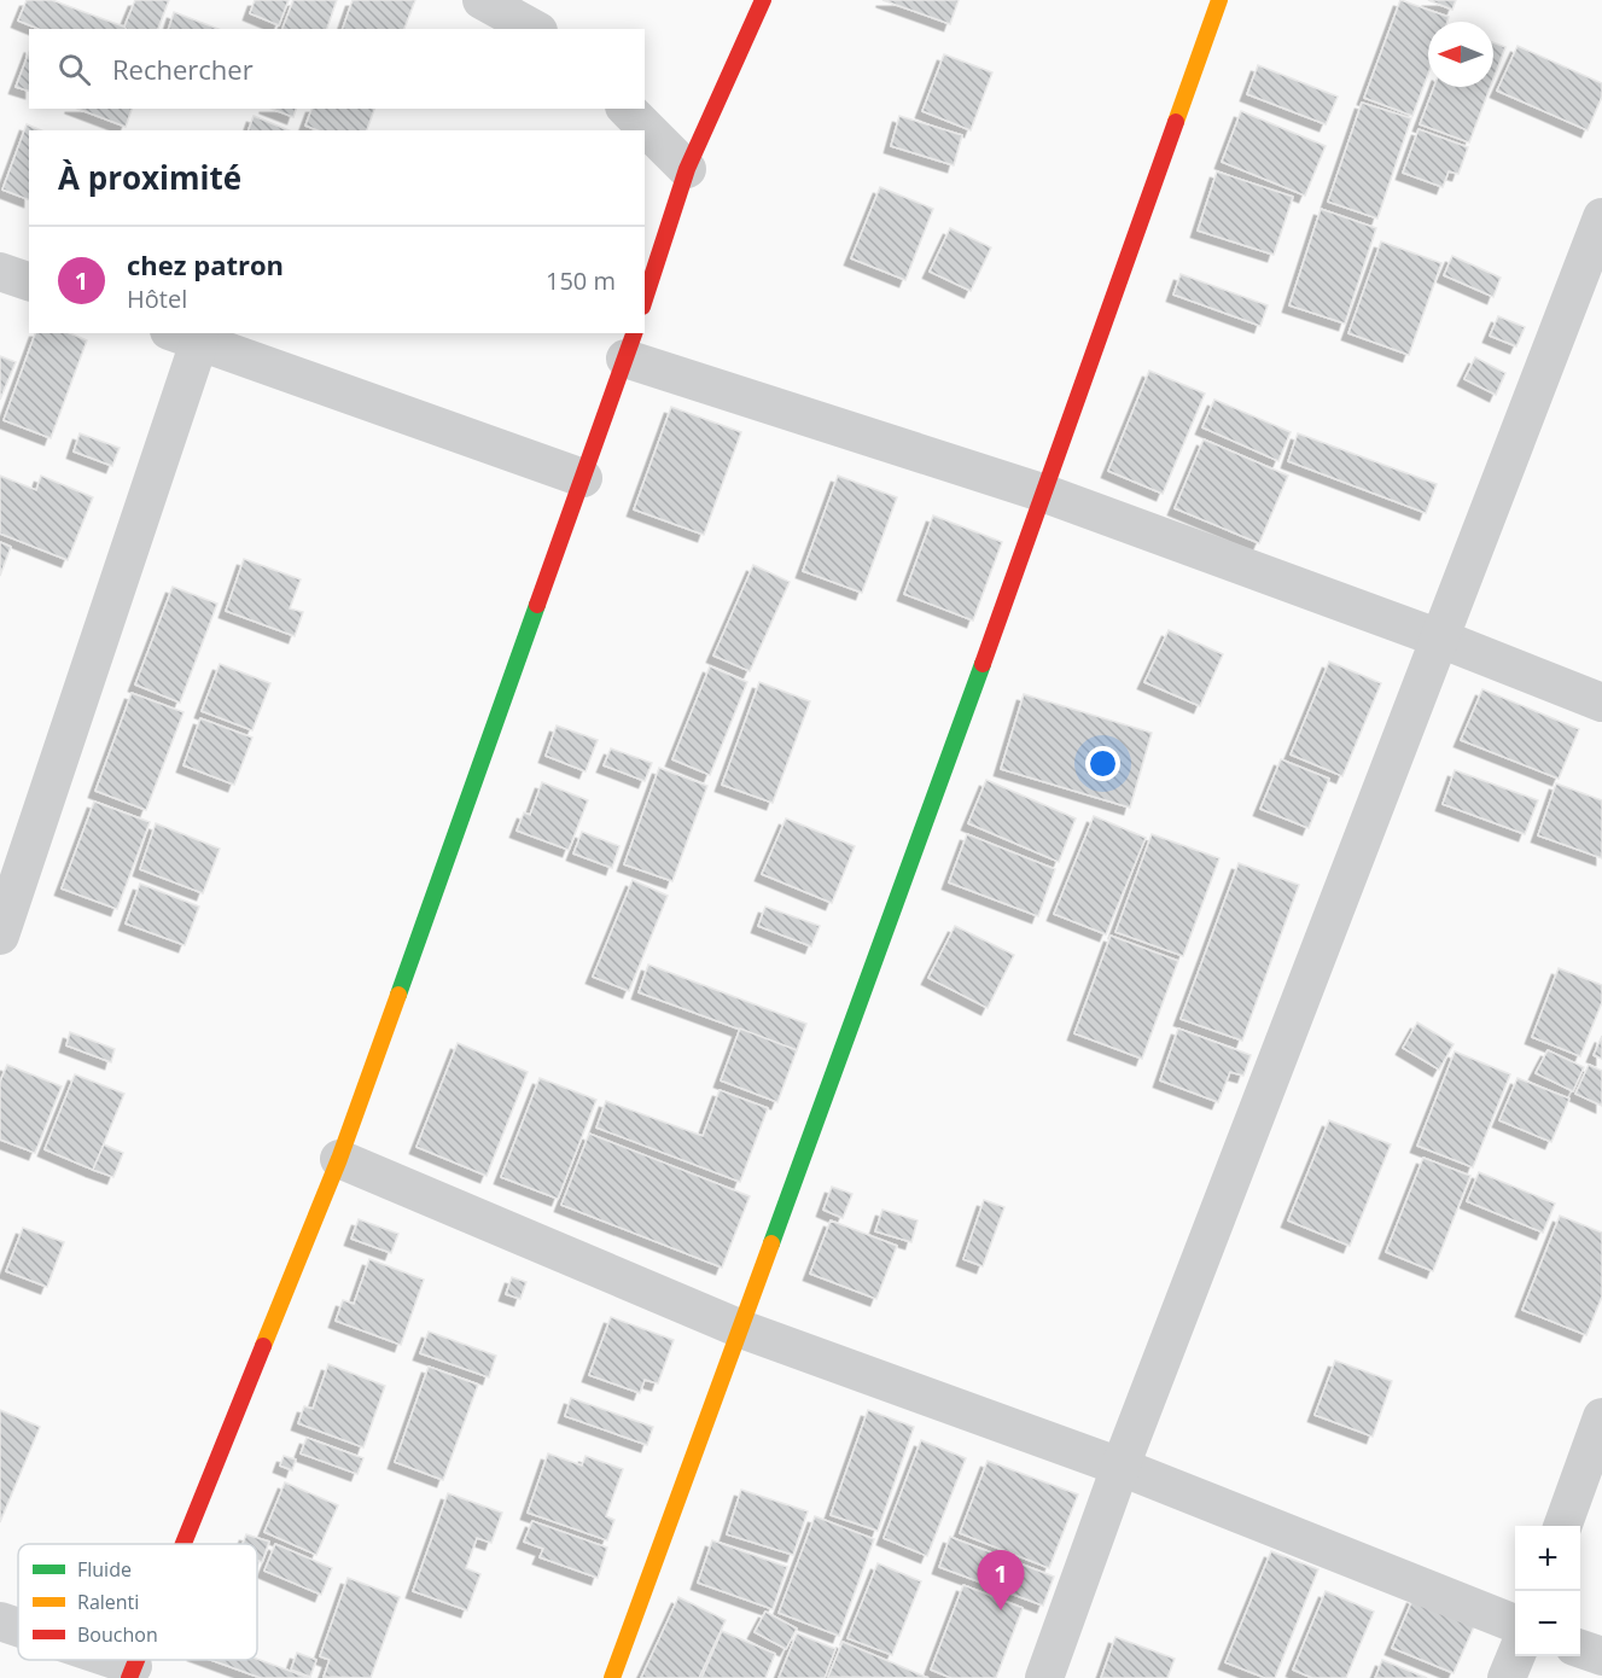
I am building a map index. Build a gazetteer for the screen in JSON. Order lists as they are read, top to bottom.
{
  "legend": ["Fluide", "Ralenti", "Bouchon"],
  "north": "left",
  "page": {
    "search": "Rechercher",
    "heading": "À proximité",
    "list": [
      {
        "mark": "1",
        "name": "chez patron",
        "note": "Hôtel",
        "value": "150 m"
      }
    ],
    "map_buttons": ["+", "−"],
    "pins": "1"
  }
}
